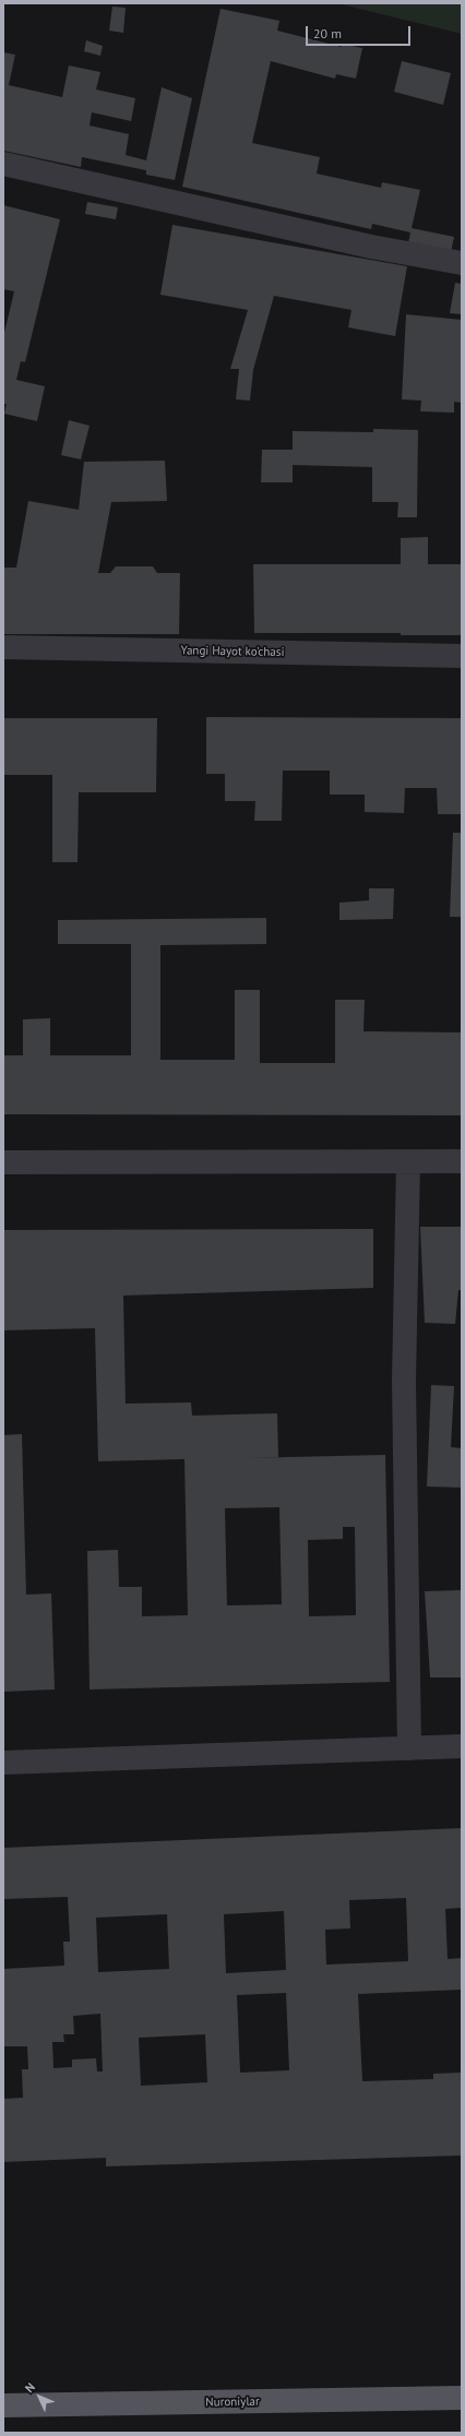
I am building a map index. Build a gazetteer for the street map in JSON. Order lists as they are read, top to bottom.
{
  "streets": {
    "main road": ["Nuroniylar"],
    "street": ["Yangi Hayot ko'chasi"]
  },
  "scale_bar": "20 m",
  "north": "top left"
}
